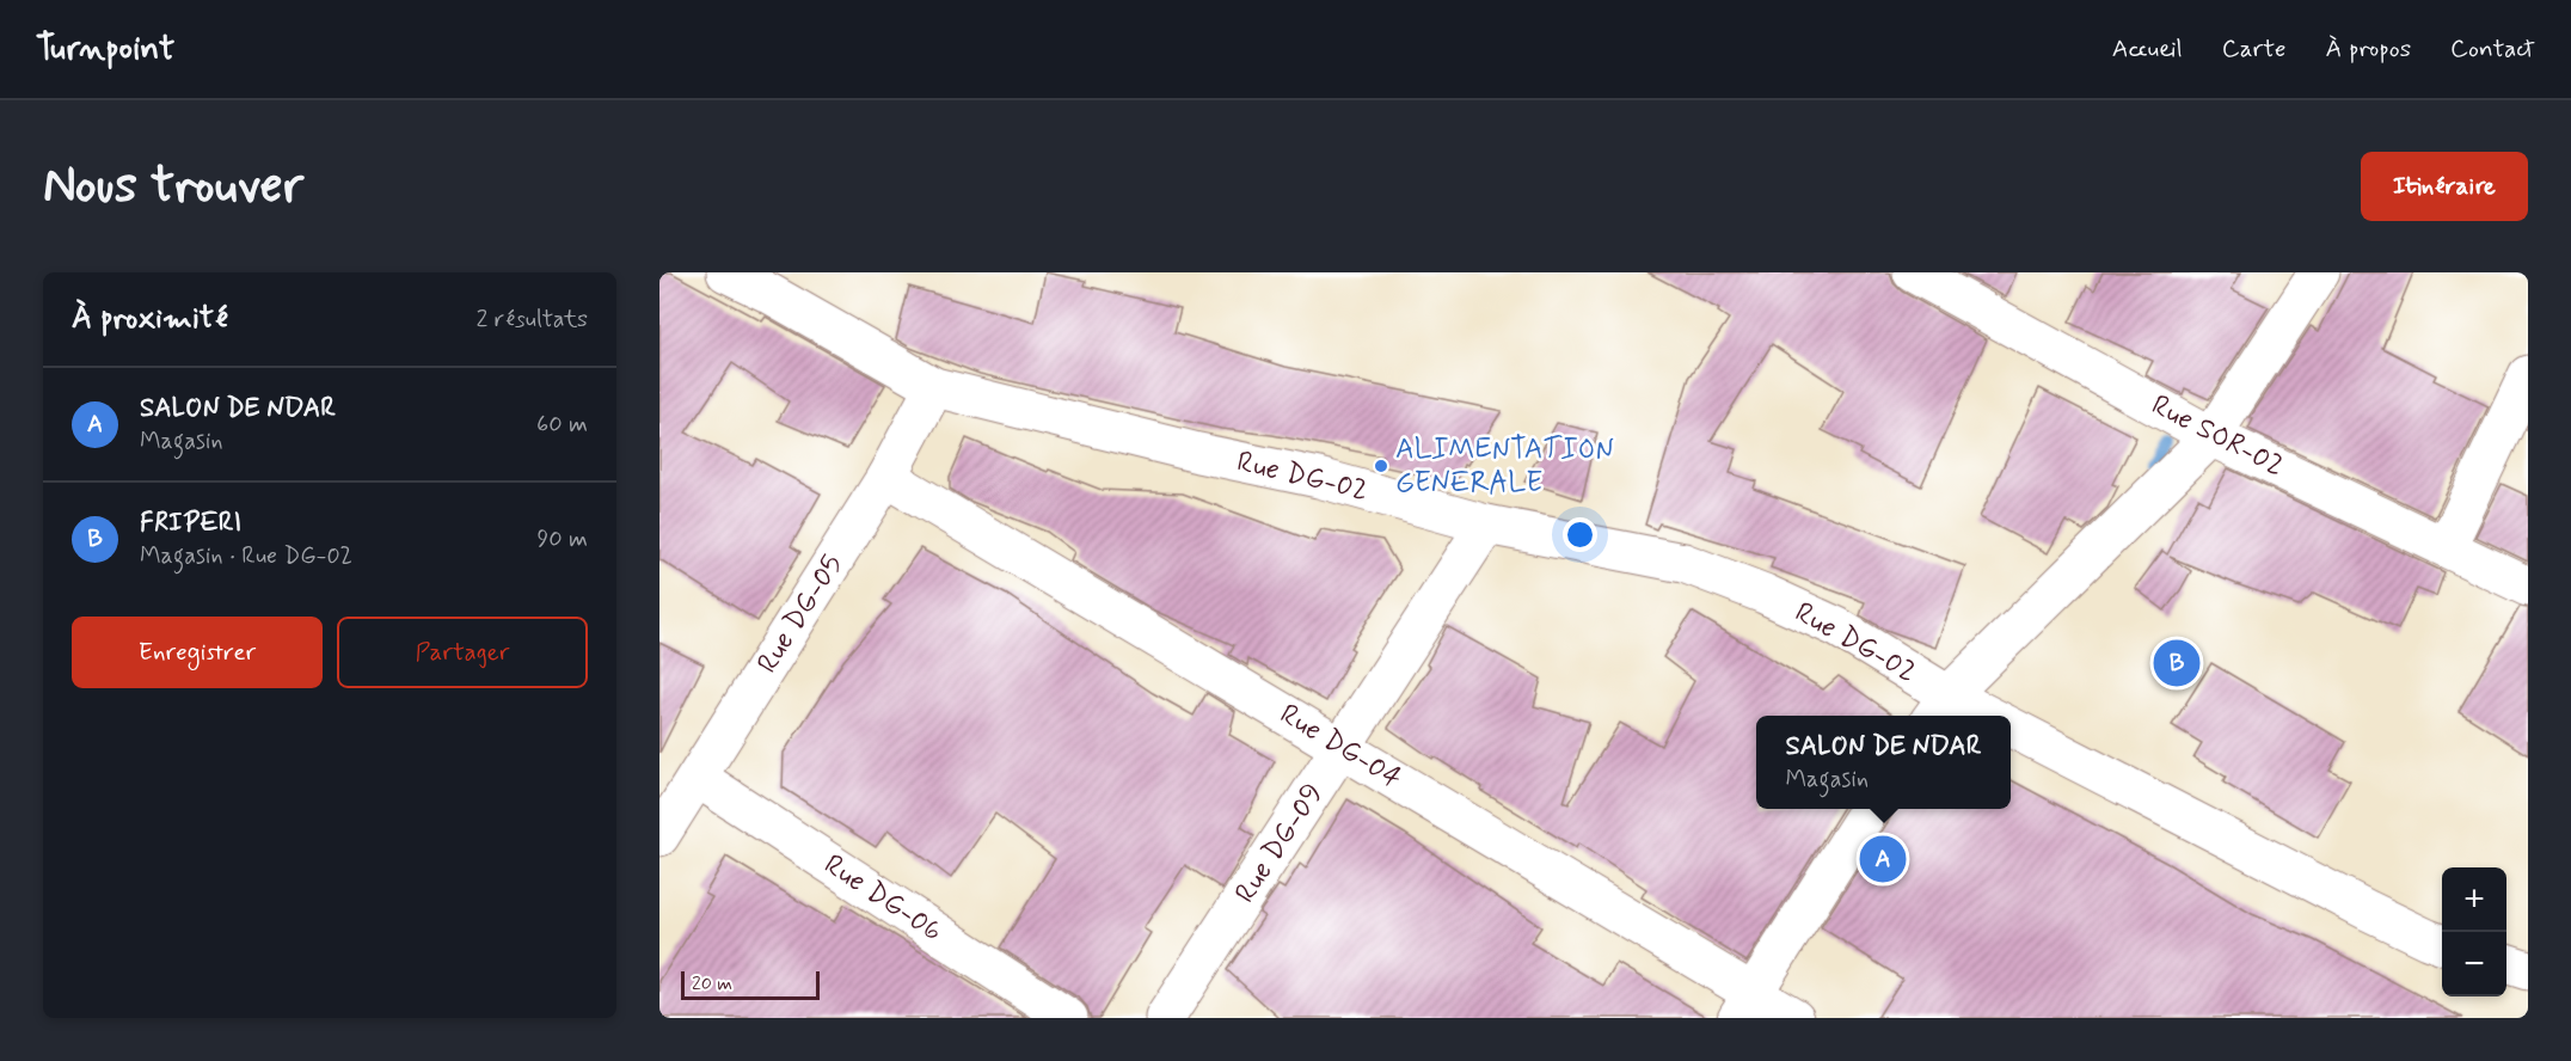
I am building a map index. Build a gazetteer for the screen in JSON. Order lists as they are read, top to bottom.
{
  "streets": {
    "street": [
      "Rue SOR-02",
      "Rue DG-02",
      "Rue DG-05",
      "Rue DG-04",
      "Rue DG-09",
      "Rue DG-06"
    ]
  },
  "crossings": [
    ["Rue DG-02", "Rue DG-05"],
    ["Rue DG-02", "Rue DG-09"],
    ["Rue DG-05", "Rue DG-04"],
    ["Rue DG-05", "Rue DG-06"],
    ["Rue DG-04", "Rue DG-09"]
  ],
  "places": ["ALIMENTATION GENERALE"],
  "scale_bar": "20 m",
  "page": {
    "header": "Turnpoint",
    "nav": [
      "Accueil",
      "Carte",
      "À propos",
      "Contact"
    ],
    "buttons": [
      "Itinéraire",
      ["Enregistrer", "Partager"]
    ],
    "title": "Nous trouver",
    "heading": ["À proximité", "2 résultats"],
    "list": [
      {
        "mark": "A",
        "name": "SALON DE NDAR",
        "note": "Magasin",
        "value": "60 m"
      },
      {
        "mark": "B",
        "name": "FRIPERI",
        "note": "Magasin · Rue DG-02",
        "value": "90 m"
      }
    ],
    "pins": ["B", "A"],
    "popup": ["SALON DE NDAR", "Magasin"],
    "map_buttons": ["+", "−"],
    "scale": "20 m"
  }
}
